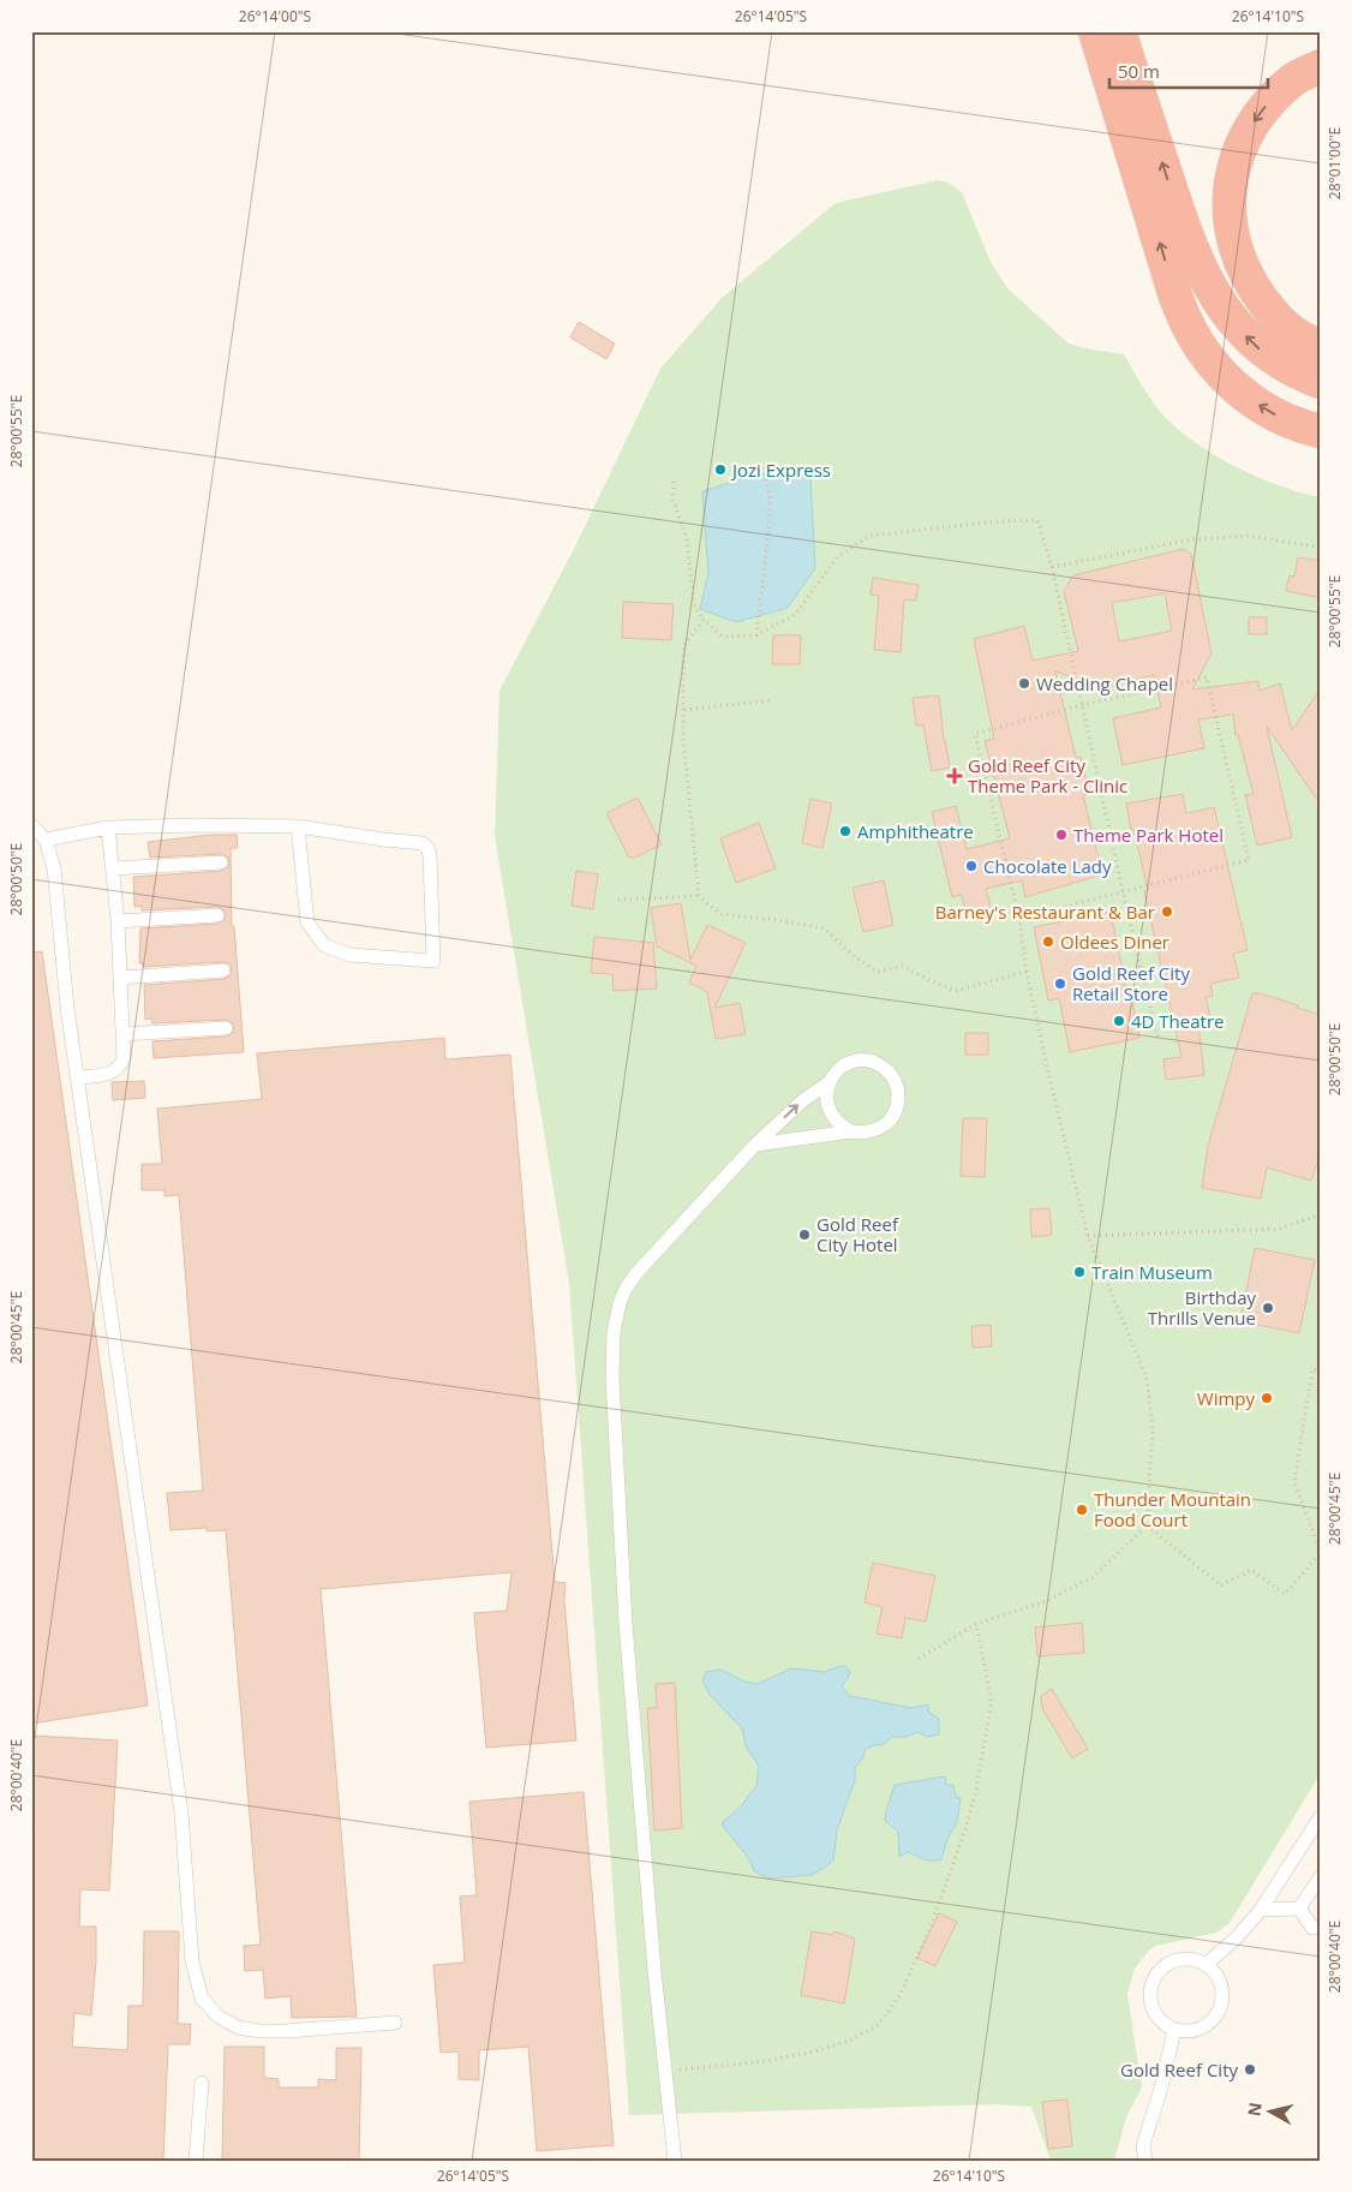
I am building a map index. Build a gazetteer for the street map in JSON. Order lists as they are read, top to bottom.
{
  "places": {
    "other": [
      "Jozi Express",
      "Wedding Chapel",
      "Amphitheatre",
      "Theme Park Hotel",
      "Chocolate Lady",
      "Barney's Restaurant & Bar",
      "Oldees Diner",
      "Gold Reef City Retail Store",
      "4D Theatre",
      "Gold Reef City Hotel",
      "Train Museum",
      "Birthday Thrills Venue",
      "Wimpy",
      "Thunder Mountain Food Court",
      "Gold Reef City"
    ],
    "health": ["Gold Reef City Theme Park - Clinic"]
  },
  "scale_bar": "50 m",
  "north": "left",
  "coordinates": [
    "26°14'00\"S",
    "26°14'05\"S",
    "26°14'10\"S",
    "28°01'00\"E",
    "28°00'55\"E",
    "28°00'50\"E",
    "28°00'45\"E",
    "28°00'40\"E"
  ]
}
